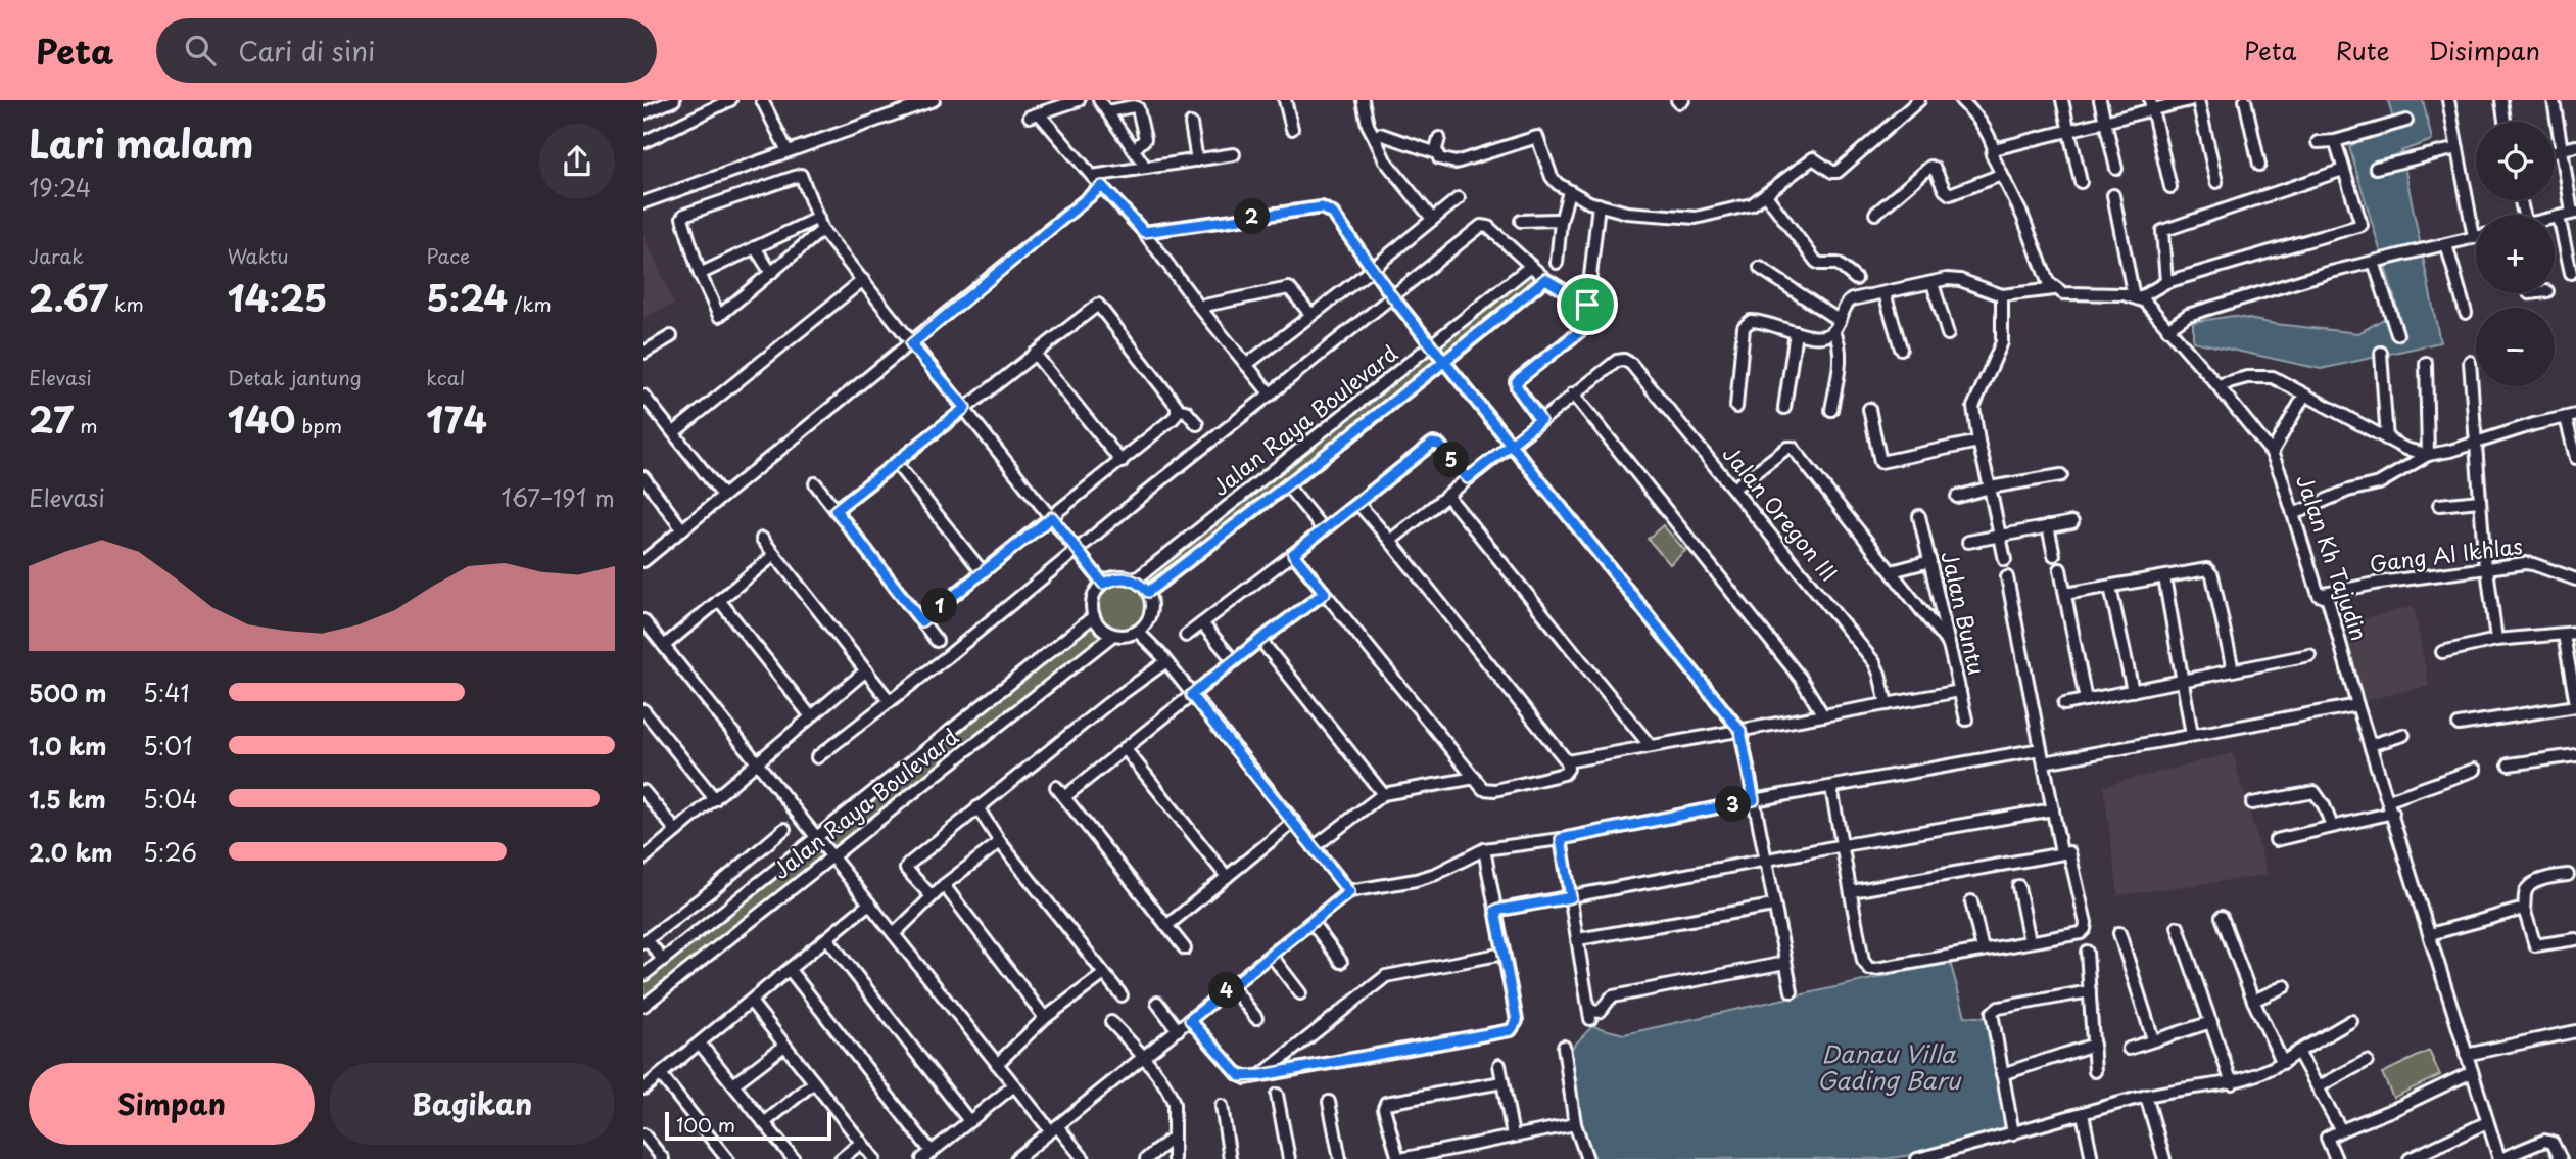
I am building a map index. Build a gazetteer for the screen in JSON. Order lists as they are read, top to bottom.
{
  "streets": {
    "street": [
      "Jalan Raya Boulevard",
      "Jalan Oregon III",
      "Gang Al Ikhlas",
      "Jalan Kh Tajudin",
      "Jalan Buntu"
    ]
  },
  "crossings": [
    ["Gang Al Ikhlas", "Jalan Kh Tajudin"]
  ],
  "water": ["Danau Villa Gading Baru"],
  "scale_bar": "100 m",
  "page": {
    "header": "Peta",
    "search": "Cari di sini",
    "nav": ["Peta", "Rute", "Disimpan"],
    "heading": ["Lari malam", "19:24"],
    "map_buttons": ["+", "−"],
    "pins": [
      "2",
      "5",
      "1",
      "3",
      "4"
    ],
    "stats": [
      ["Jarak", "2.67 km"],
      ["Waktu", "14:25"],
      ["Pace", "5:24 /km"],
      ["Elevasi", "27 m"],
      ["Detak jantung", "140 bpm"],
      ["kcal", "174"]
    ],
    "chart": ["Elevasi", "167–191 m"],
    "list": [
      {
        "name": "500 m",
        "note": "5:41"
      },
      {
        "name": "1.0 km",
        "note": "5:01"
      },
      {
        "name": "1.5 km",
        "note": "5:04"
      },
      {
        "name": "2.0 km",
        "note": "5:26"
      }
    ],
    "buttons": ["Simpan", "Bagikan"],
    "scale": "100 m"
  }
}
